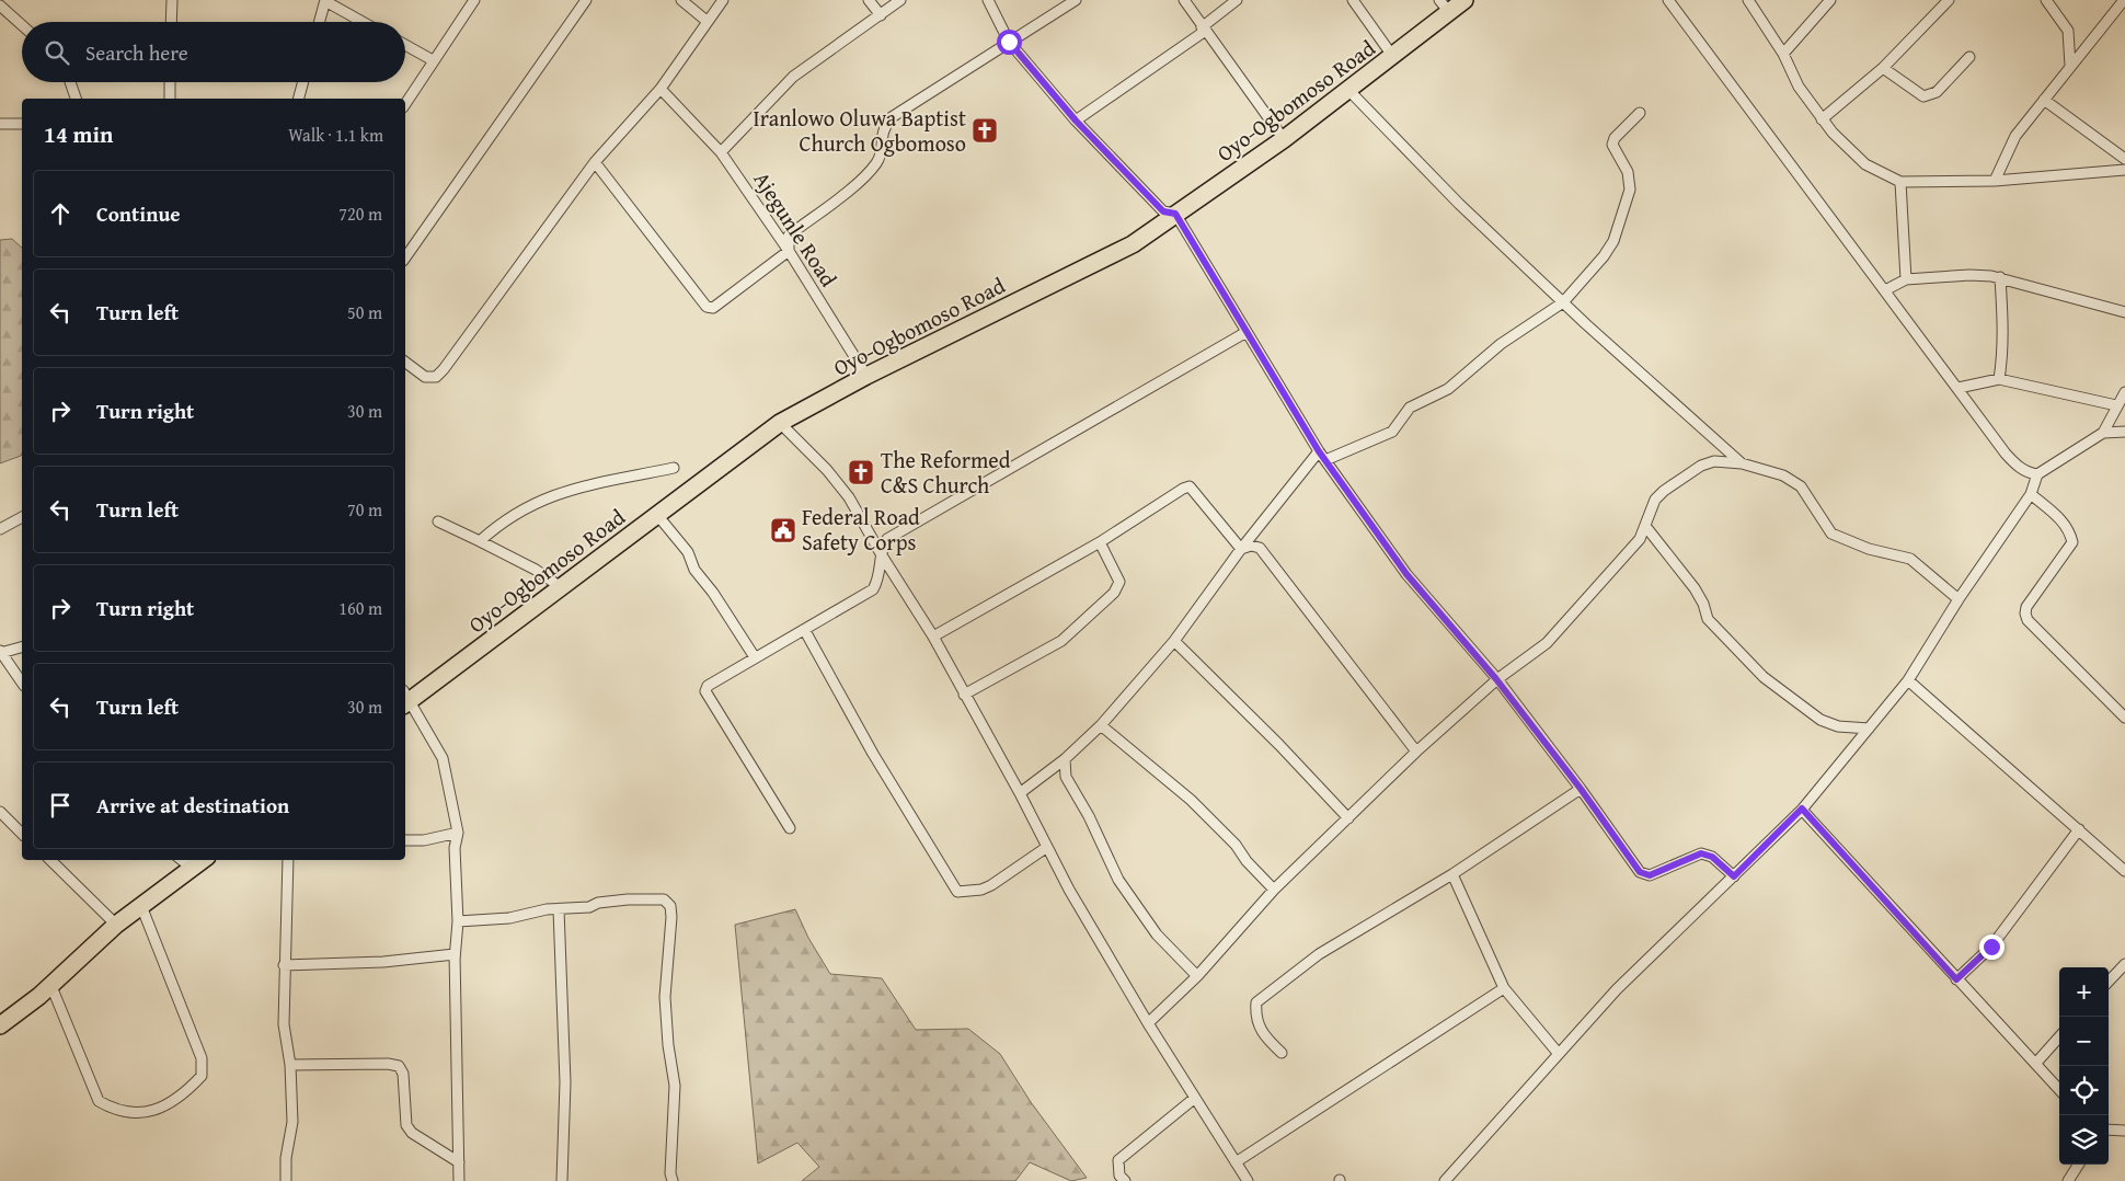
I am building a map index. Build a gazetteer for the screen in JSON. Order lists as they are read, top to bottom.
{
  "streets": {
    "highway": ["Oyo-Ogbomoso Road"],
    "street": ["Ajegunle Road"]
  },
  "crossings": [
    ["Oyo-Ogbomoso Road", "Ajegunle Road"]
  ],
  "places": {
    "church": ["Iranlowo Oluwa Baptist Church Ogbomoso", "The Reformed C&S Church"],
    "public building": ["Federal Road Safety Corps"]
  },
  "page": {
    "search": "Search here",
    "heading": ["14 min", "Walk · 1.1 km"],
    "list": [
      ["Continue", "720 m"],
      ["Turn left", "50 m"],
      ["Turn right", "30 m"],
      ["Turn left", "70 m"],
      ["Turn right", "160 m"],
      ["Turn left", "30 m"],
      "Arrive at destination"
    ],
    "map_buttons": ["+", "−"]
  }
}
